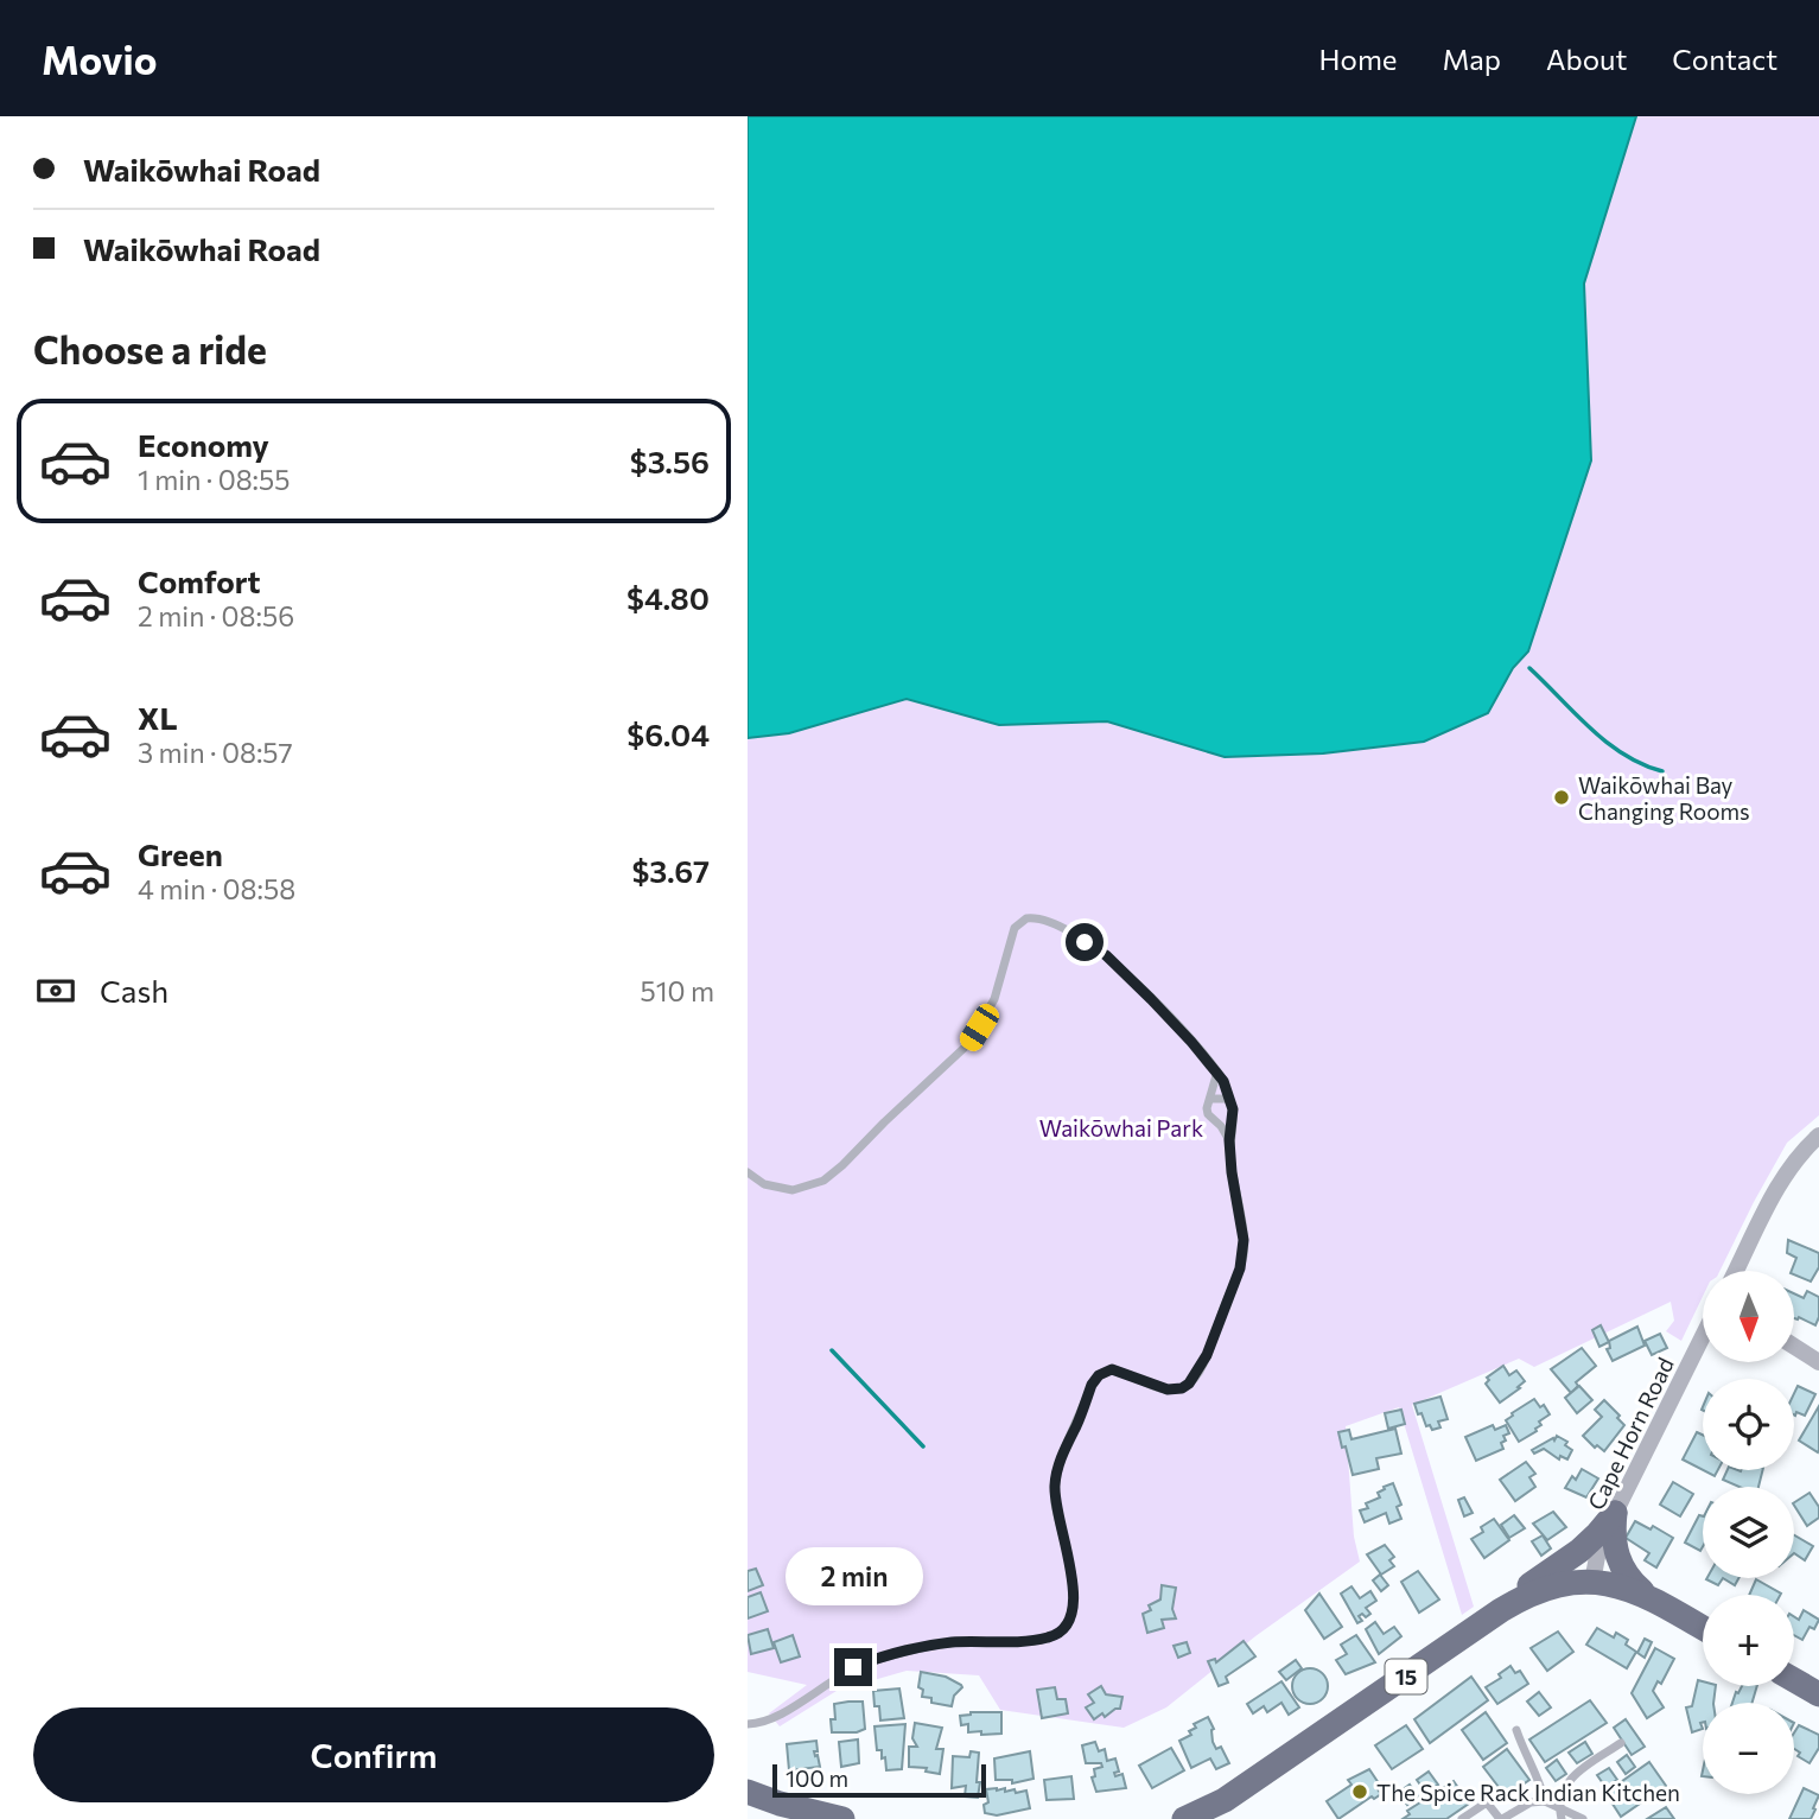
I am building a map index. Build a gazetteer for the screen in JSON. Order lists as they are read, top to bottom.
{
  "streets": {
    "main road": ["15"],
    "street": ["Cape Horn Road"]
  },
  "crossings": [
    ["Cape Horn Road", "15"]
  ],
  "parks": ["Waikōwhai Park"],
  "places": ["Waikōwhai Bay Changing Rooms", "The Spice Rack Indian Kitchen"],
  "scale_bar": "100 m",
  "north": "bottom",
  "page": {
    "header": "Movio",
    "nav": [
      "Home",
      "Map",
      "About",
      "Contact"
    ],
    "banner": ["Waikōwhai Road", "Waikōwhai Road"],
    "heading": "Choose a ride",
    "list": [
      {
        "name": "Economy",
        "note": "1 min · 08:55",
        "value": "$3.56"
      },
      {
        "name": "Comfort",
        "note": "2 min · 08:56",
        "value": "$4.80"
      },
      {
        "name": "XL",
        "note": "3 min · 08:57",
        "value": "$6.04"
      },
      {
        "name": "Green",
        "note": "4 min · 08:58",
        "value": "$3.67"
      }
    ],
    "pay": ["Cash", "510 m"],
    "map_buttons": ["+", "−"],
    "bubble": "2 min",
    "buttons": "Confirm",
    "scale": "100 m"
  }
}
